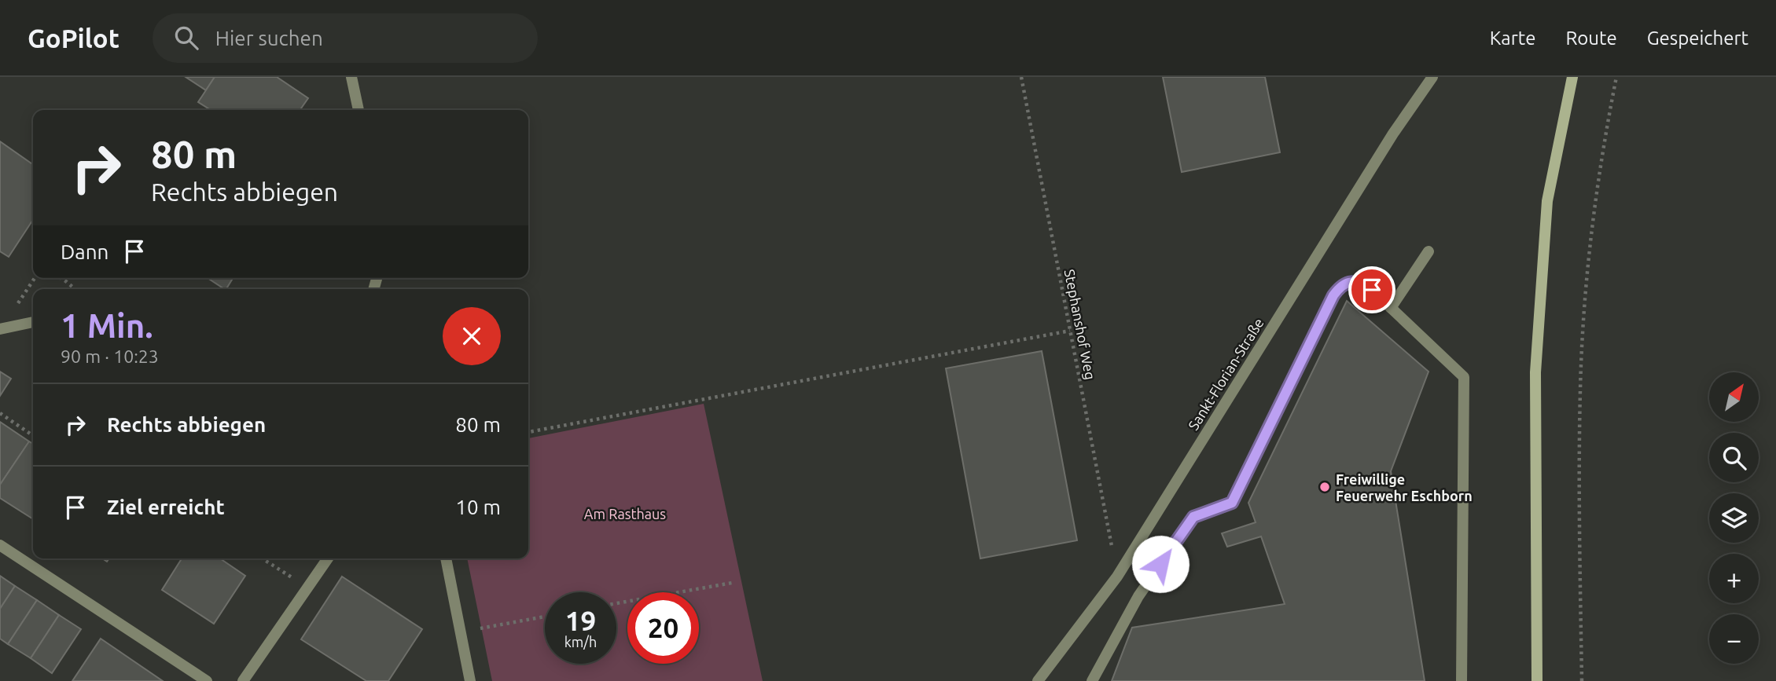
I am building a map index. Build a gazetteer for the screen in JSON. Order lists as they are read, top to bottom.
{
  "streets": {
    "street": ["Sankt-Florian-Straße"],
    "path": ["Stephanshof Weg"]
  },
  "crossings": [
    ["Stephanshof Weg", "Sankt-Florian-Straße"]
  ],
  "parks": ["Am Rasthaus"],
  "places": ["Freiwillige Feuerwehr Eschborn"],
  "north": "top right",
  "page": {
    "header": "GoPilot",
    "search": "Hier suchen",
    "nav": ["Karte", "Route", "Gespeichert"],
    "turn": ["80 m", "Rechts abbiegen"],
    "then": "Dann",
    "heading": ["1 Min.", "90 m · 10:23"],
    "map_buttons": ["+", "−"],
    "list": [
      {
        "name": "Rechts abbiegen",
        "value": "80 m"
      },
      {
        "name": "Ziel erreicht",
        "value": "10 m"
      }
    ],
    "speed": "19 km/h",
    "limit": "20"
  }
}
